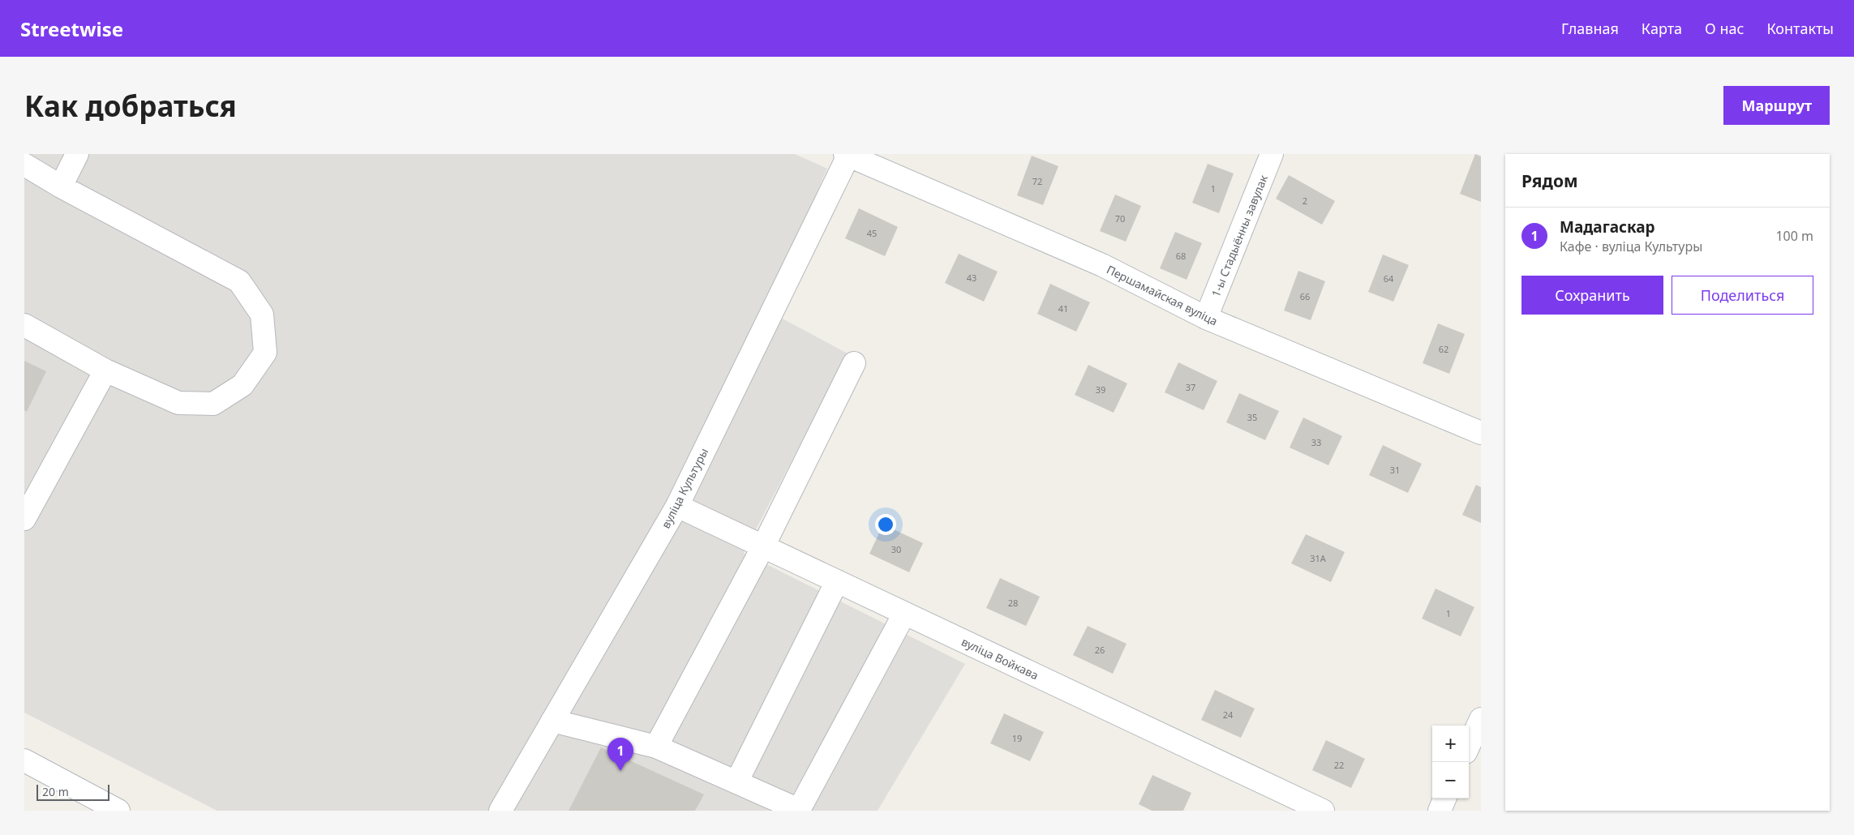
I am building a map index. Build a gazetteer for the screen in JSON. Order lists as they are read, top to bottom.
{
  "streets": {
    "street": [
      "1-ы Стадыённы завулак",
      "Першамайская вуліца",
      "вуліца Культуры",
      "вуліца Войкава"
    ]
  },
  "crossings": [
    ["1-ы Стадыённы завулак", "Першамайская вуліца"],
    ["Першамайская вуліца", "вуліца Культуры"],
    ["вуліца Культуры", "вуліца Войкава"]
  ],
  "house_numbers": [
    "72",
    "1",
    "2",
    "70",
    "45",
    "68",
    "43",
    "64",
    "66",
    "41",
    "62",
    "37",
    "39",
    "35",
    "33",
    "31",
    "30",
    "31А",
    "28",
    "1",
    "26",
    "24",
    "19",
    "22"
  ],
  "scale_bar": "20 m",
  "page": {
    "header": "Streetwise",
    "nav": [
      "Главная",
      "Карта",
      "О нас",
      "Контакты"
    ],
    "buttons": [
      "Маршрут",
      ["Сохранить", "Поделиться"]
    ],
    "title": "Как добраться",
    "heading": "Рядом",
    "list": [
      {
        "mark": "1",
        "name": "Мадагаскар",
        "note": "Кафе · вуліца Культуры",
        "value": "100 m"
      }
    ],
    "map_buttons": ["+", "−"],
    "pins": "1",
    "scale": "20 m"
  }
}
